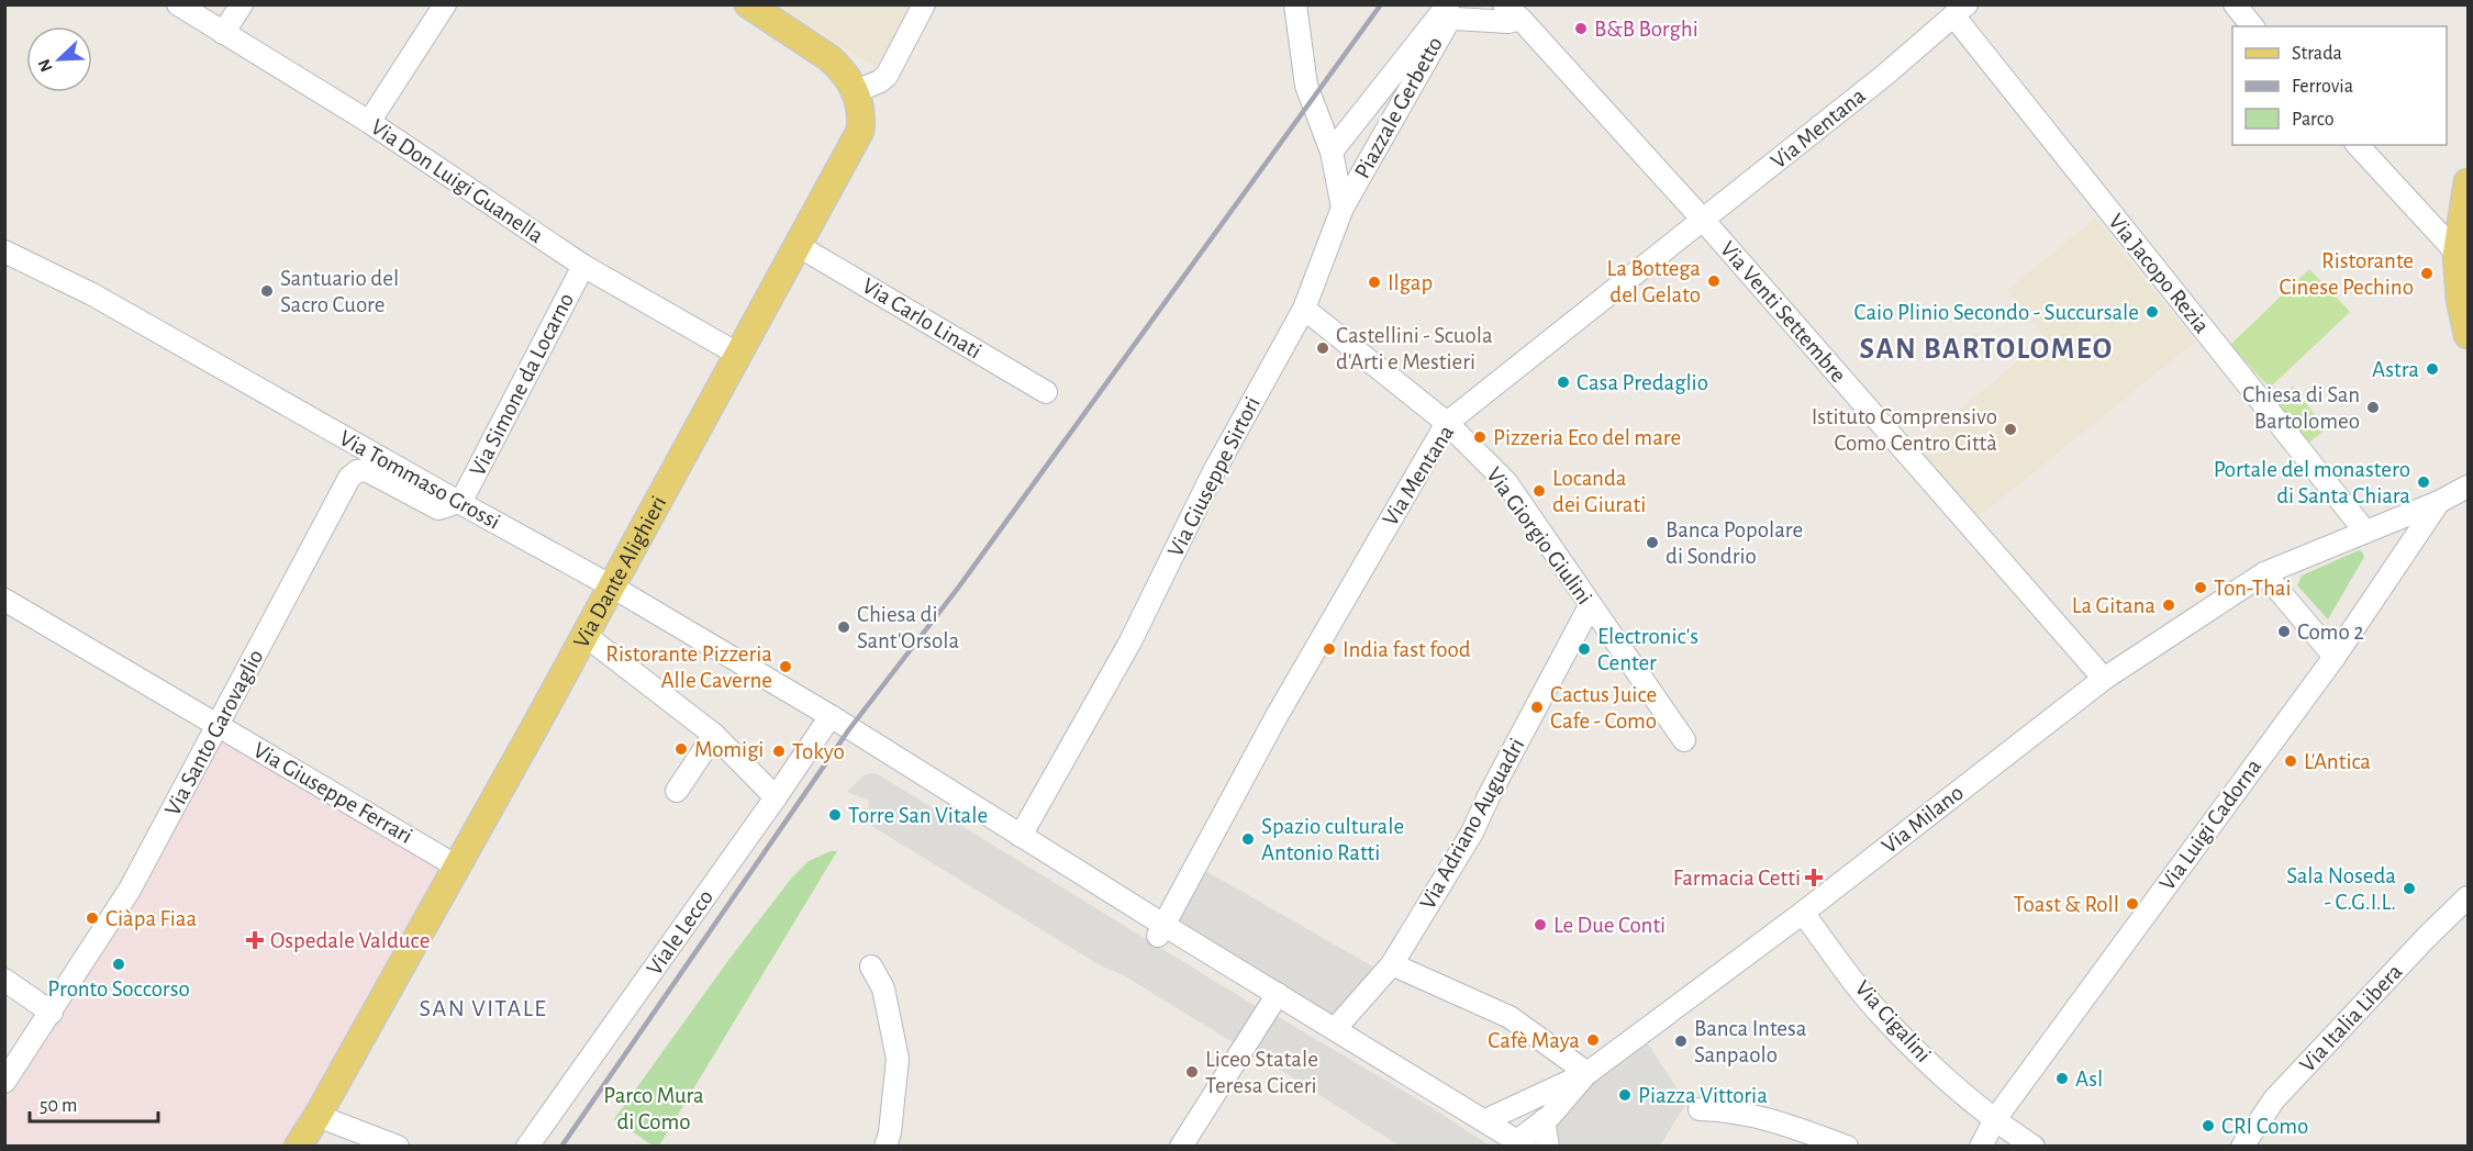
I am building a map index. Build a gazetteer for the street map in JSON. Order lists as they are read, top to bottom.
{
  "streets": {
    "main road": ["Via Dante Alighieri"],
    "street": [
      "Piazzale Gerbetto",
      "Via Mentana",
      "Via Don Luigi Guanella",
      "Via Jacopo Rezia",
      "Via Venti Settembre",
      "Via Carlo Linati",
      "Via Simone da Locarno",
      "Via Giuseppe Sirtori",
      "Via Tommaso Grossi",
      "Via Giorgio Giulini",
      "Via Santo Garovaglio",
      "Via Giuseppe Ferrari",
      "Via Milano",
      "Via Adriano Auguadri",
      "Via Luigi Cadorna",
      "Viale Lecco",
      "Via Italia Libera",
      "Via Cigalini"
    ]
  },
  "crossings": [
    ["Piazzale Gerbetto", "Via Venti Settembre"],
    ["Piazzale Gerbetto", "Via Giuseppe Sirtori"],
    ["Via Mentana", "Via Jacopo Rezia"],
    ["Via Mentana", "Via Venti Settembre"],
    ["Via Mentana", "Via Tommaso Grossi"],
    ["Via Mentana", "Via Giorgio Giulini"],
    ["Via Don Luigi Guanella", "Via Simone da Locarno"],
    ["Via Don Luigi Guanella", "Via Dante Alighieri"],
    ["Via Jacopo Rezia", "Via Milano"],
    ["Via Venti Settembre", "Via Milano"],
    ["Via Carlo Linati", "Via Dante Alighieri"],
    ["Via Simone da Locarno", "Via Tommaso Grossi"],
    ["Via Simone da Locarno", "Via Santo Garovaglio"],
    ["Via Giuseppe Sirtori", "Via Tommaso Grossi"],
    ["Via Giuseppe Sirtori", "Via Giorgio Giulini"],
    ["Via Tommaso Grossi", "Via Dante Alighieri"],
    ["Via Tommaso Grossi", "Via Santo Garovaglio"],
    ["Via Tommaso Grossi", "Via Milano"],
    ["Via Tommaso Grossi", "Via Adriano Auguadri"],
    ["Via Tommaso Grossi", "Viale Lecco"],
    ["Via Giorgio Giulini", "Via Adriano Auguadri"],
    ["Via Dante Alighieri", "Via Giuseppe Ferrari"],
    ["Via Santo Garovaglio", "Via Giuseppe Ferrari"],
    ["Via Milano", "Via Luigi Cadorna"],
    ["Via Milano", "Via Cigalini"],
    ["Via Luigi Cadorna", "Via Cigalini"]
  ],
  "districts": ["SAN BARTOLOMEO", "SAN VITALE"],
  "parks": ["Parco Mura di Como"],
  "places": {
    "other": [
      "B&B Borghi",
      "Ristorante Cinese Pechino",
      "La Bottega del Gelato",
      "Ilgap",
      "Santuario del Sacro Cuore",
      "Caio Plinio Secondo - Succursale",
      "Castellini - Scuola d'Arti e Mestieri",
      "Astra",
      "Casa Predaglio",
      "Chiesa di San Bartolomeo",
      "Istituto Comprensivo Como Centro Città",
      "Pizzeria Eco del mare",
      "Portale del monastero di Santa Chiara",
      "Locanda dei Giurati",
      "Banca Popolare di Sondrio",
      "Ton-Thai",
      "La Gitana",
      "Chiesa di Sant'Orsola",
      "Como 2",
      "India fast food",
      "Electronic's Center",
      "Ristorante Pizzeria Alle Caverne",
      "Cactus Juice Cafe - Como",
      "Momigi",
      "Tokyo",
      "L'Antica",
      "Torre San Vitale",
      "Spazio culturale Antonio Ratti",
      "Sala Noseda - C.G.I.L.",
      "Toast & Roll",
      "Ciàpa Fiaa",
      "Le Due Conti",
      "Pronto Soccorso",
      "Cafè Maya",
      "Banca Intesa Sanpaolo",
      "Liceo Statale Teresa Ciceri",
      "Asl",
      "Piazza Vittoria",
      "CRI Como"
    ],
    "health": ["Farmacia Cetti", "Ospedale Valduce"]
  },
  "legend": ["Strada", "Ferrovia", "Parco"],
  "scale_bar": "50 m",
  "north": "bottom left"
}
